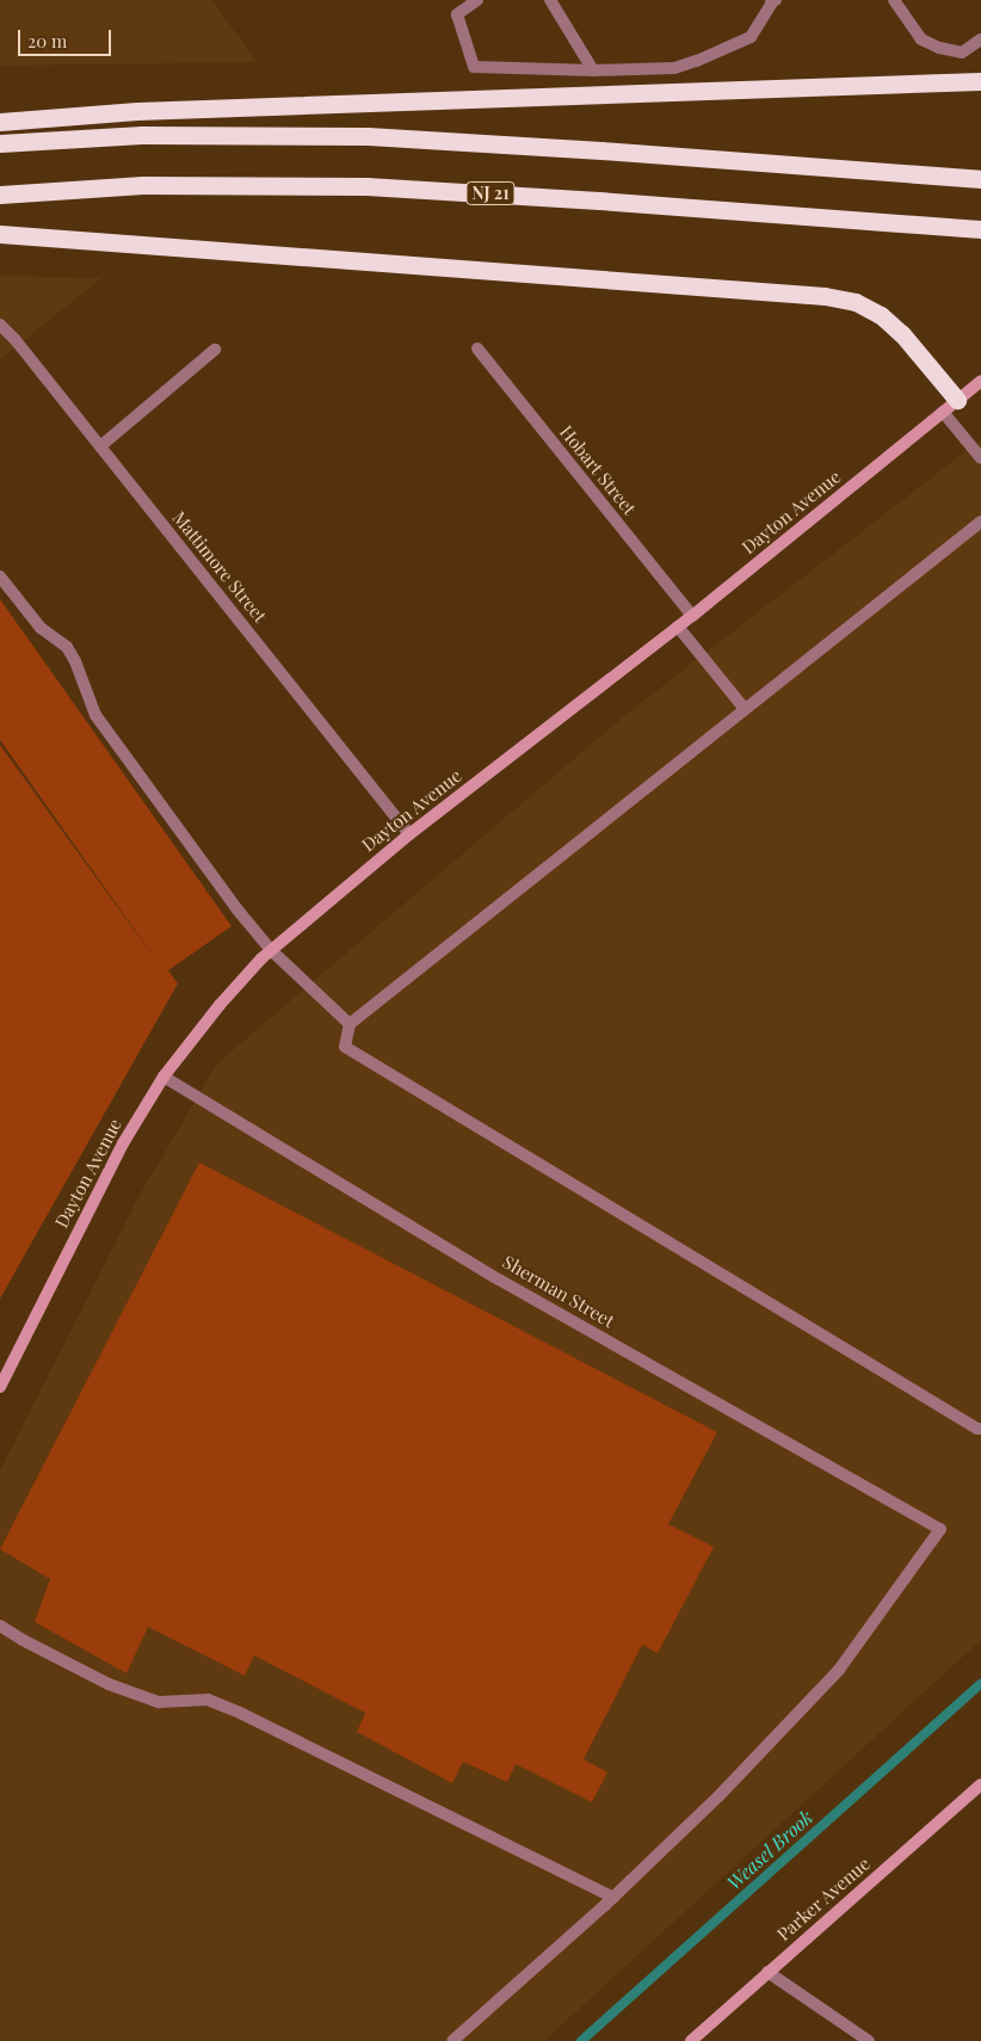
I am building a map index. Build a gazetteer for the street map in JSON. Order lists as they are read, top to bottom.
{
  "streets": {
    "highway": ["NJ 21"],
    "street": [
      "Hobart Street",
      "Dayton Avenue",
      "Mattimore Street",
      "Sherman Street",
      "Parker Avenue"
    ]
  },
  "crossings": [
    ["Hobart Street", "Dayton Avenue"],
    ["Dayton Avenue", "Mattimore Street"],
    ["Dayton Avenue", "Sherman Street"]
  ],
  "water": ["Weasel Brook"],
  "scale_bar": "20 m"
}
